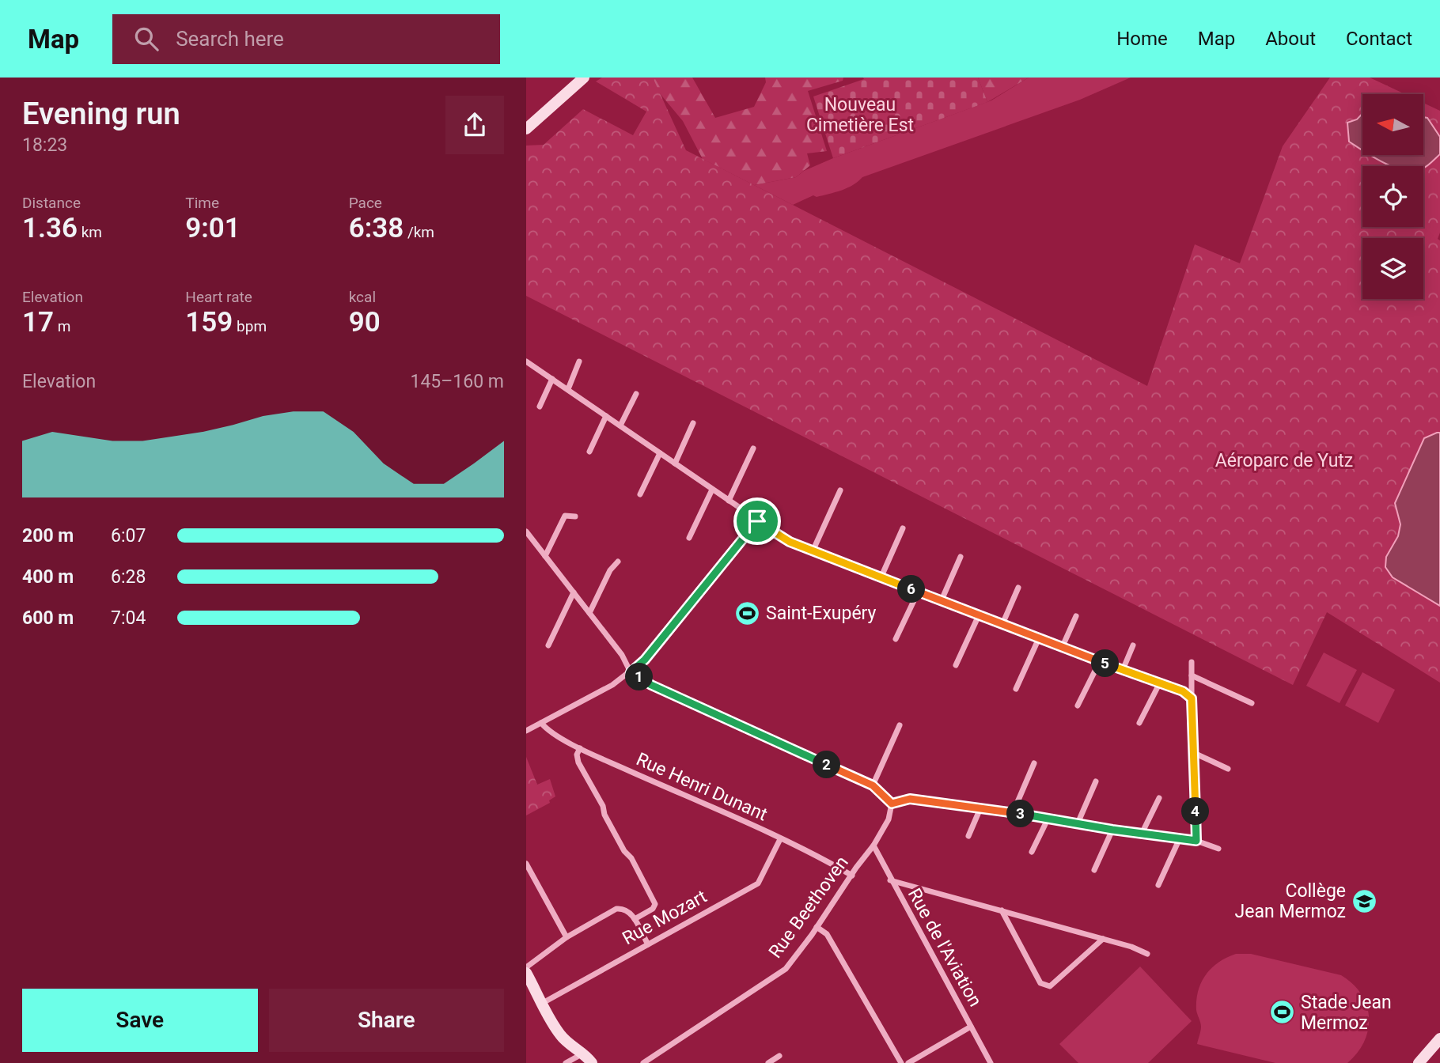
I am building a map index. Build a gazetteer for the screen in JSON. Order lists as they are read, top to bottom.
{
  "streets": {
    "street": [
      "Rue Henri Dunant",
      "Rue Beethoven",
      "Rue Mozart",
      "Rue de l'Aviation"
    ]
  },
  "crossings": [
    ["Rue Henri Dunant", "Rue Beethoven"],
    ["Rue Henri Dunant", "Rue Mozart"],
    ["Rue Beethoven", "Rue de l'Aviation"]
  ],
  "parks": ["Nouveau Cimetière Est", "Aéroparc de Yutz"],
  "places": {
    "sports": ["Saint-Exupéry", "Stade Jean Mermoz"],
    "school or university": ["Collège Jean Mermoz"]
  },
  "north": "left",
  "page": {
    "header": "Map",
    "search": "Search here",
    "nav": [
      "Home",
      "Map",
      "About",
      "Contact"
    ],
    "heading": ["Evening run", "18:23"],
    "stats": [
      ["Distance", "1.36 km"],
      ["Time", "9:01"],
      ["Pace", "6:38 /km"],
      ["Elevation", "17 m"],
      ["Heart rate", "159 bpm"],
      ["kcal", "90"]
    ],
    "chart": ["Elevation", "145–160 m"],
    "list": [
      {
        "name": "200 m",
        "note": "6:07"
      },
      {
        "name": "400 m",
        "note": "6:28"
      },
      {
        "name": "600 m",
        "note": "7:04"
      }
    ],
    "pins": [
      "6",
      "5",
      "1",
      "2",
      "4",
      "3"
    ],
    "buttons": ["Save", "Share"]
  }
}
